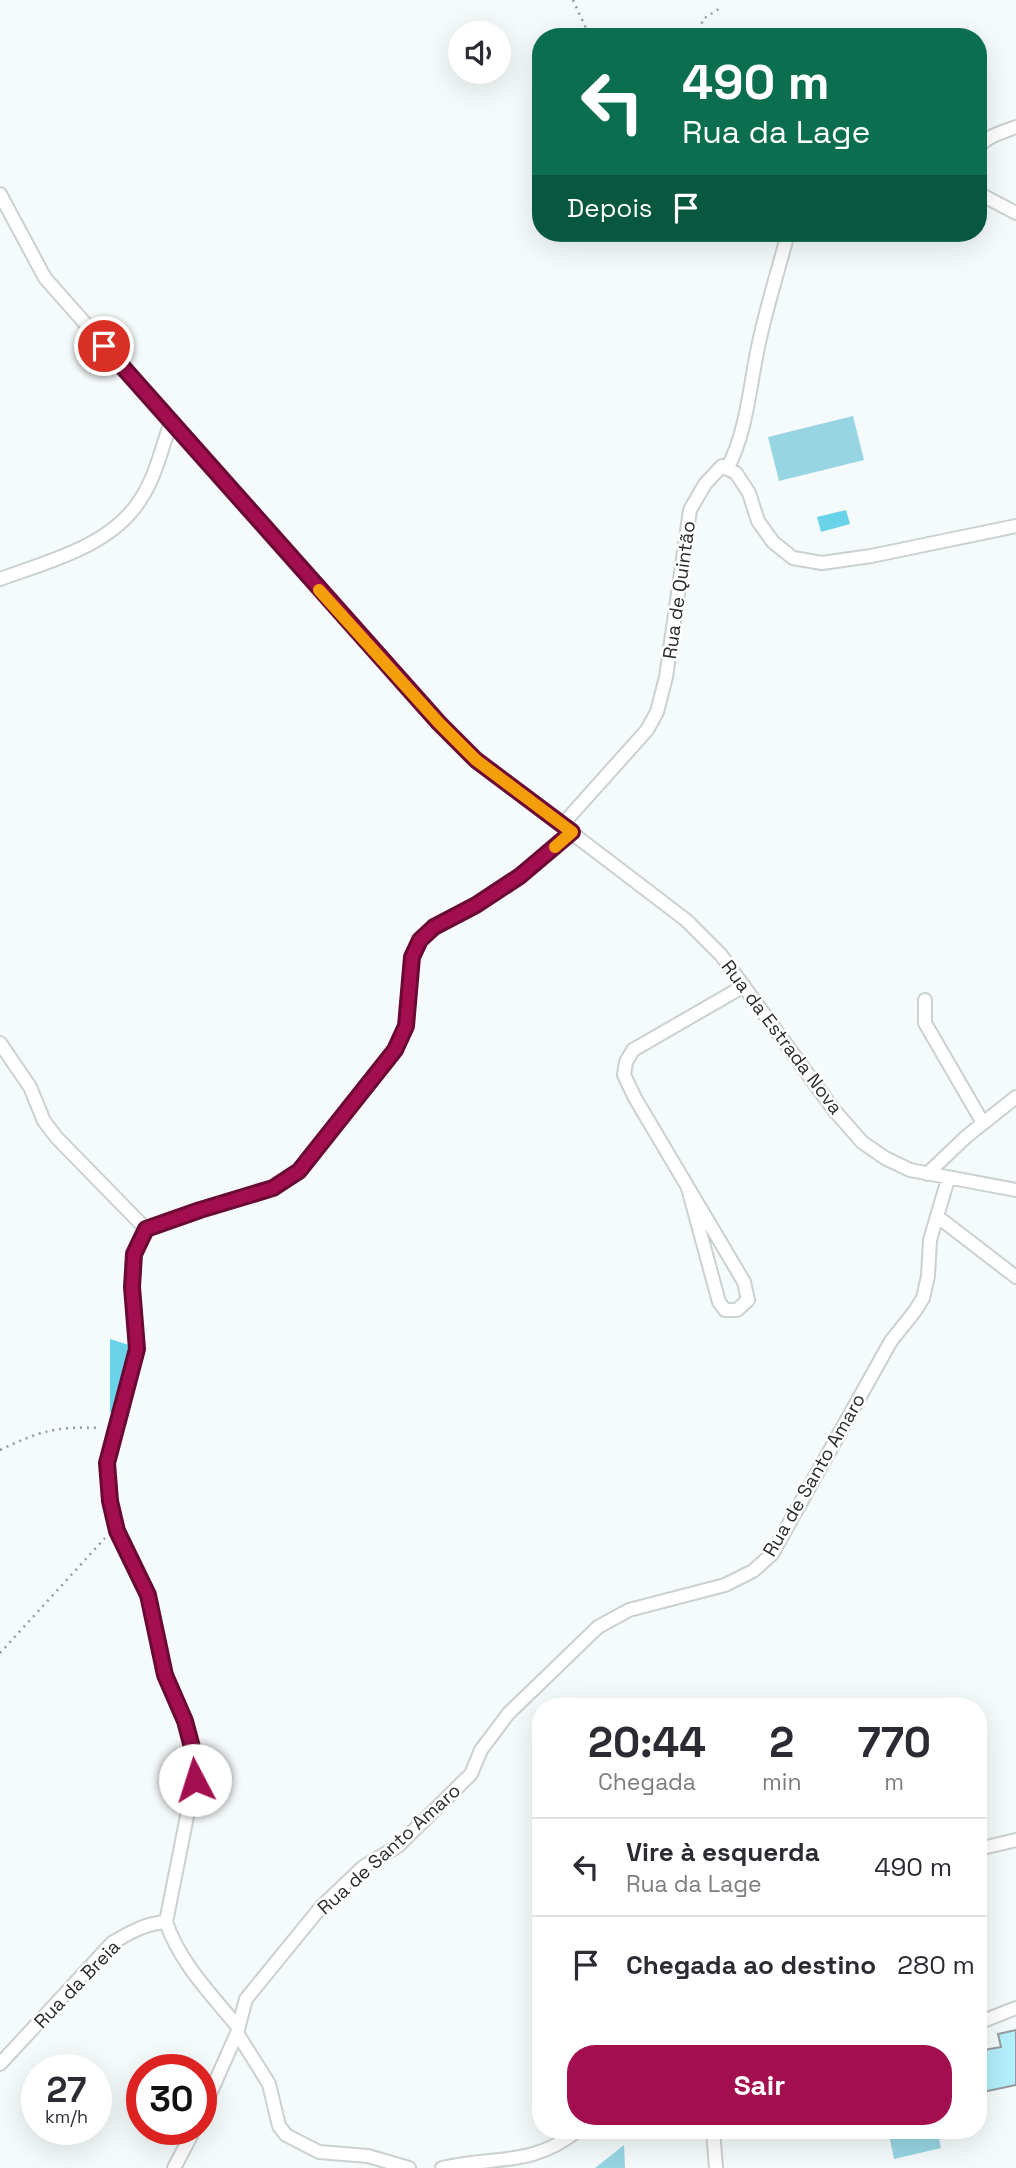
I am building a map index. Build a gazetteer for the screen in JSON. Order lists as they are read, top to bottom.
{
  "streets": {
    "street": [
      "Rua de Quintão",
      "Rua da Estrada Nova",
      "Rua de Santo Amaro",
      "Rua da Breia"
    ]
  },
  "crossings": [
    ["Rua de Quintão", "Rua da Estrada Nova"],
    ["Rua da Estrada Nova", "Rua de Santo Amaro"]
  ],
  "page": {
    "turn": ["490 m", "Rua da Lage"],
    "then": "Depois",
    "eta": [
      "20:44",
      "Chegada",
      "2",
      "min",
      "770",
      "m"
    ],
    "list": [
      {
        "name": "Vire à esquerda",
        "note": "Rua da Lage",
        "value": "490 m"
      },
      {
        "name": "Chegada ao destino",
        "value": "280 m"
      }
    ],
    "buttons": "Sair",
    "speed": "27 km/h",
    "limit": "30"
  }
}
